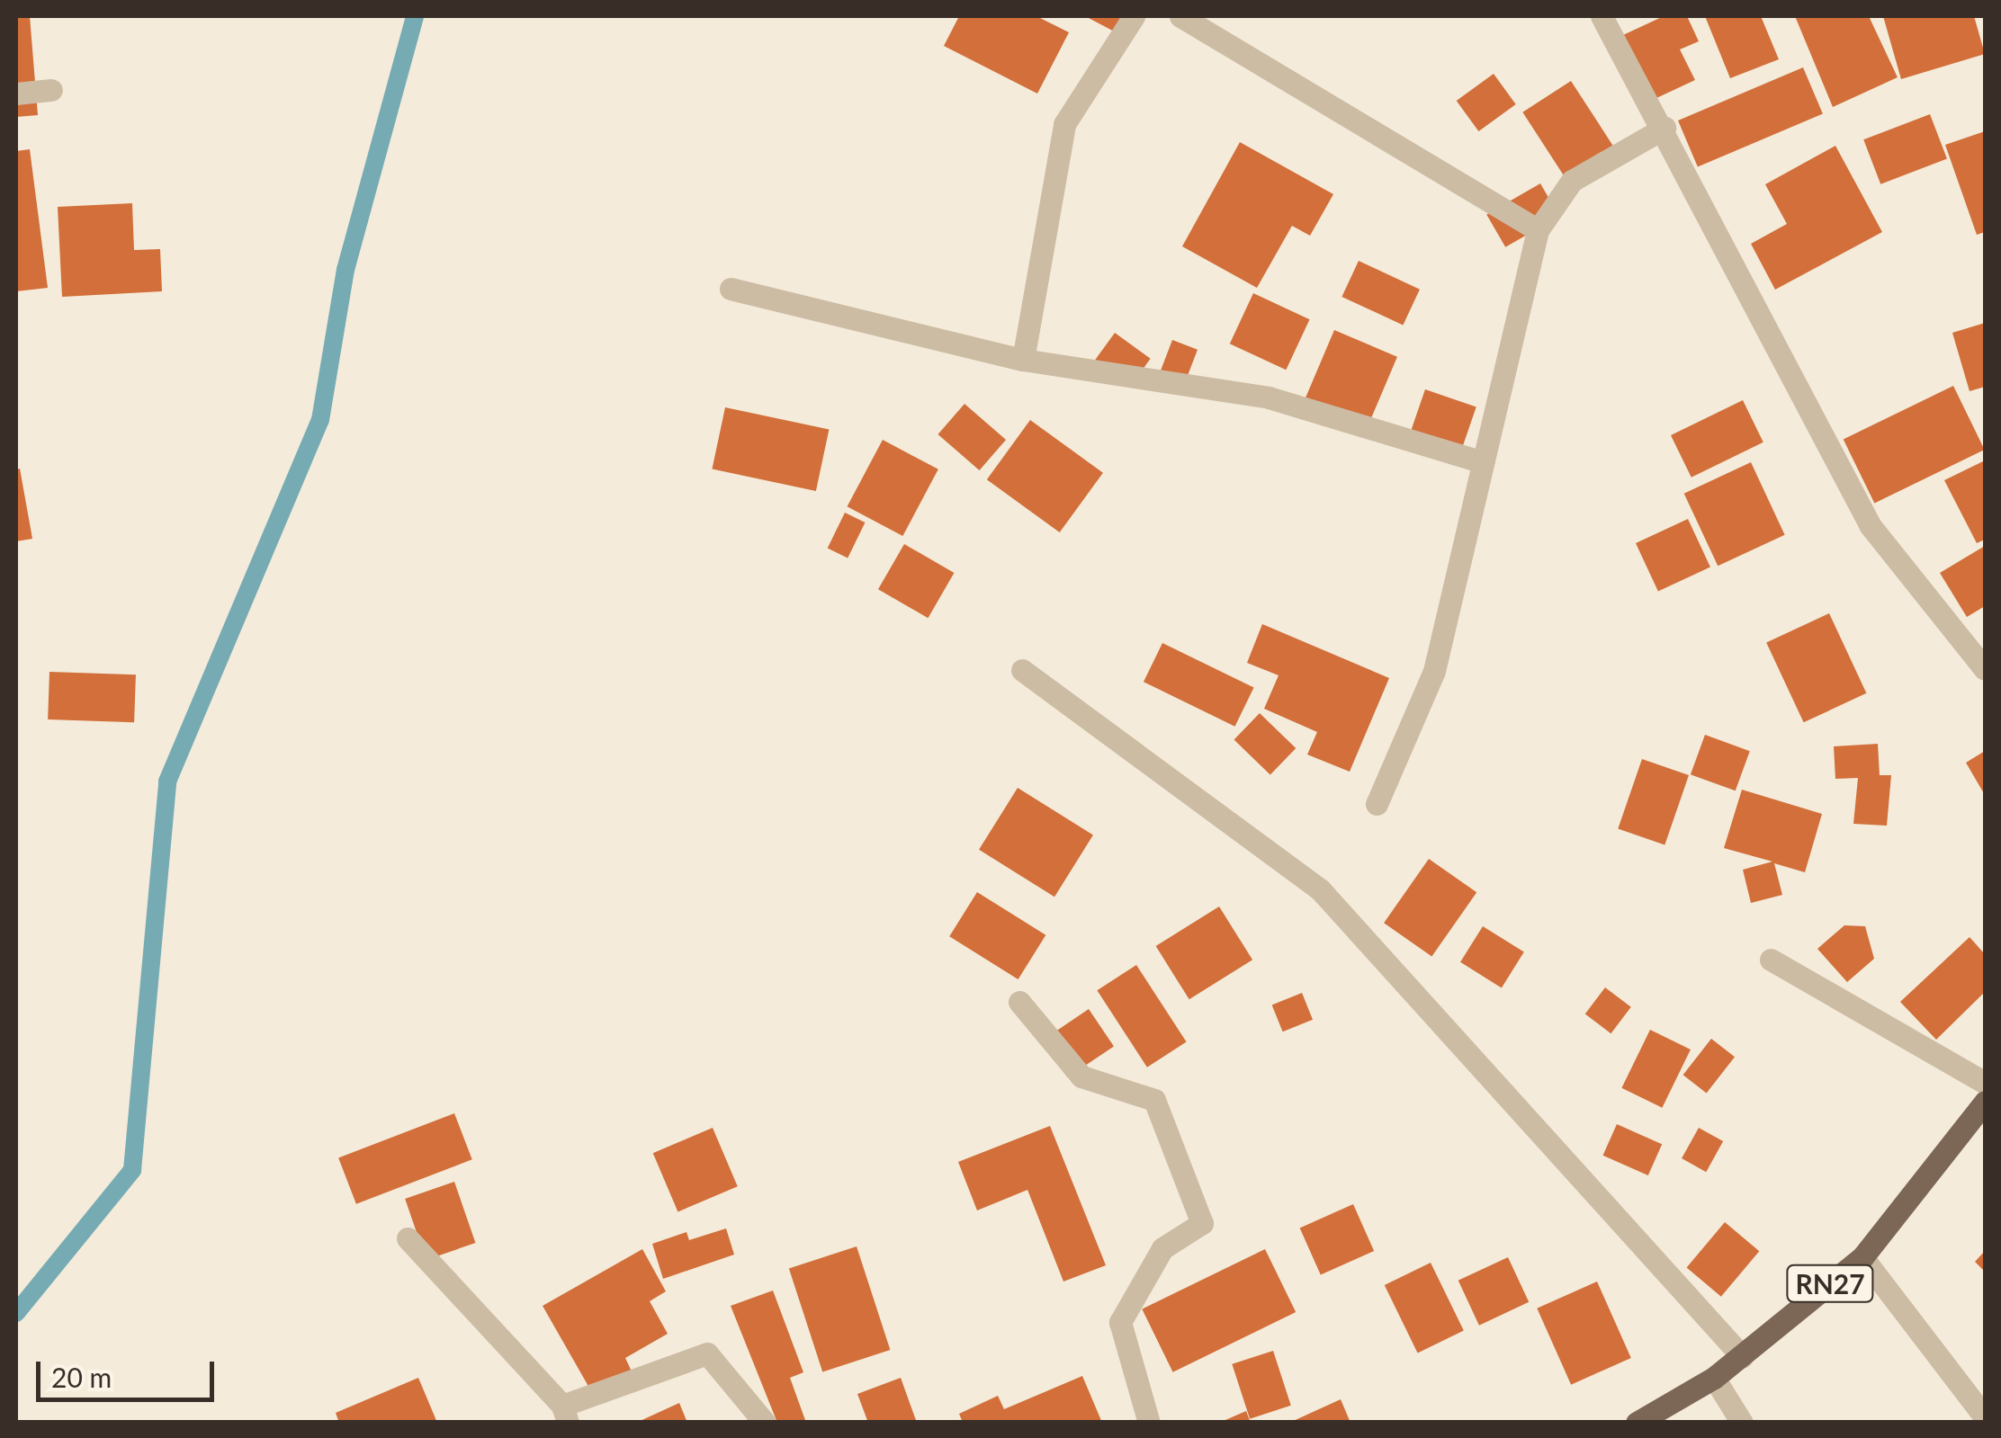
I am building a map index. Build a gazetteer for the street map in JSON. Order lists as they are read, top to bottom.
{
  "streets": {
    "main road": ["RN27"]
  },
  "scale_bar": "20 m"
}
